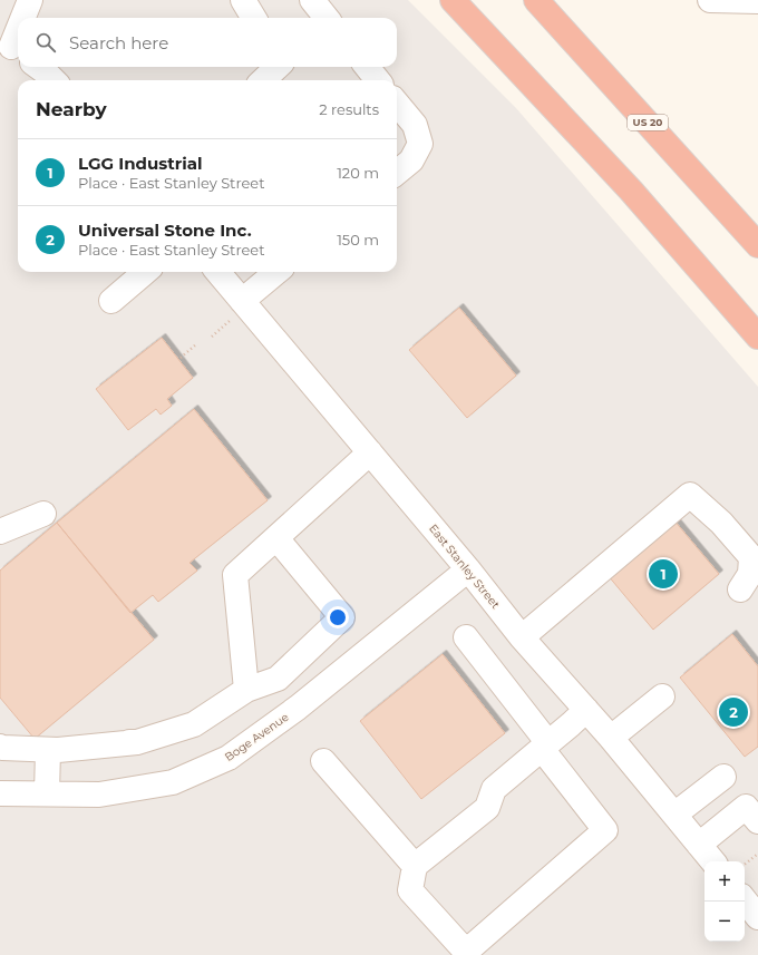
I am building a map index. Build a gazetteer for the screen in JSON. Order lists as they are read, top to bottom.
{
  "streets": {
    "highway": ["US 20"],
    "street": ["East Stanley Street", "Boge Avenue"]
  },
  "crossings": [
    ["East Stanley Street", "Boge Avenue"]
  ],
  "page": {
    "search": "Search here",
    "heading": ["Nearby", "2 results"],
    "list": [
      {
        "mark": "1",
        "name": "LGG Industrial",
        "note": "Place · East Stanley Street",
        "value": "120 m"
      },
      {
        "mark": "2",
        "name": "Universal Stone Inc.",
        "note": "Place · East Stanley Street",
        "value": "150 m"
      }
    ],
    "pins": ["1", "2"],
    "map_buttons": ["+", "−"]
  }
}
